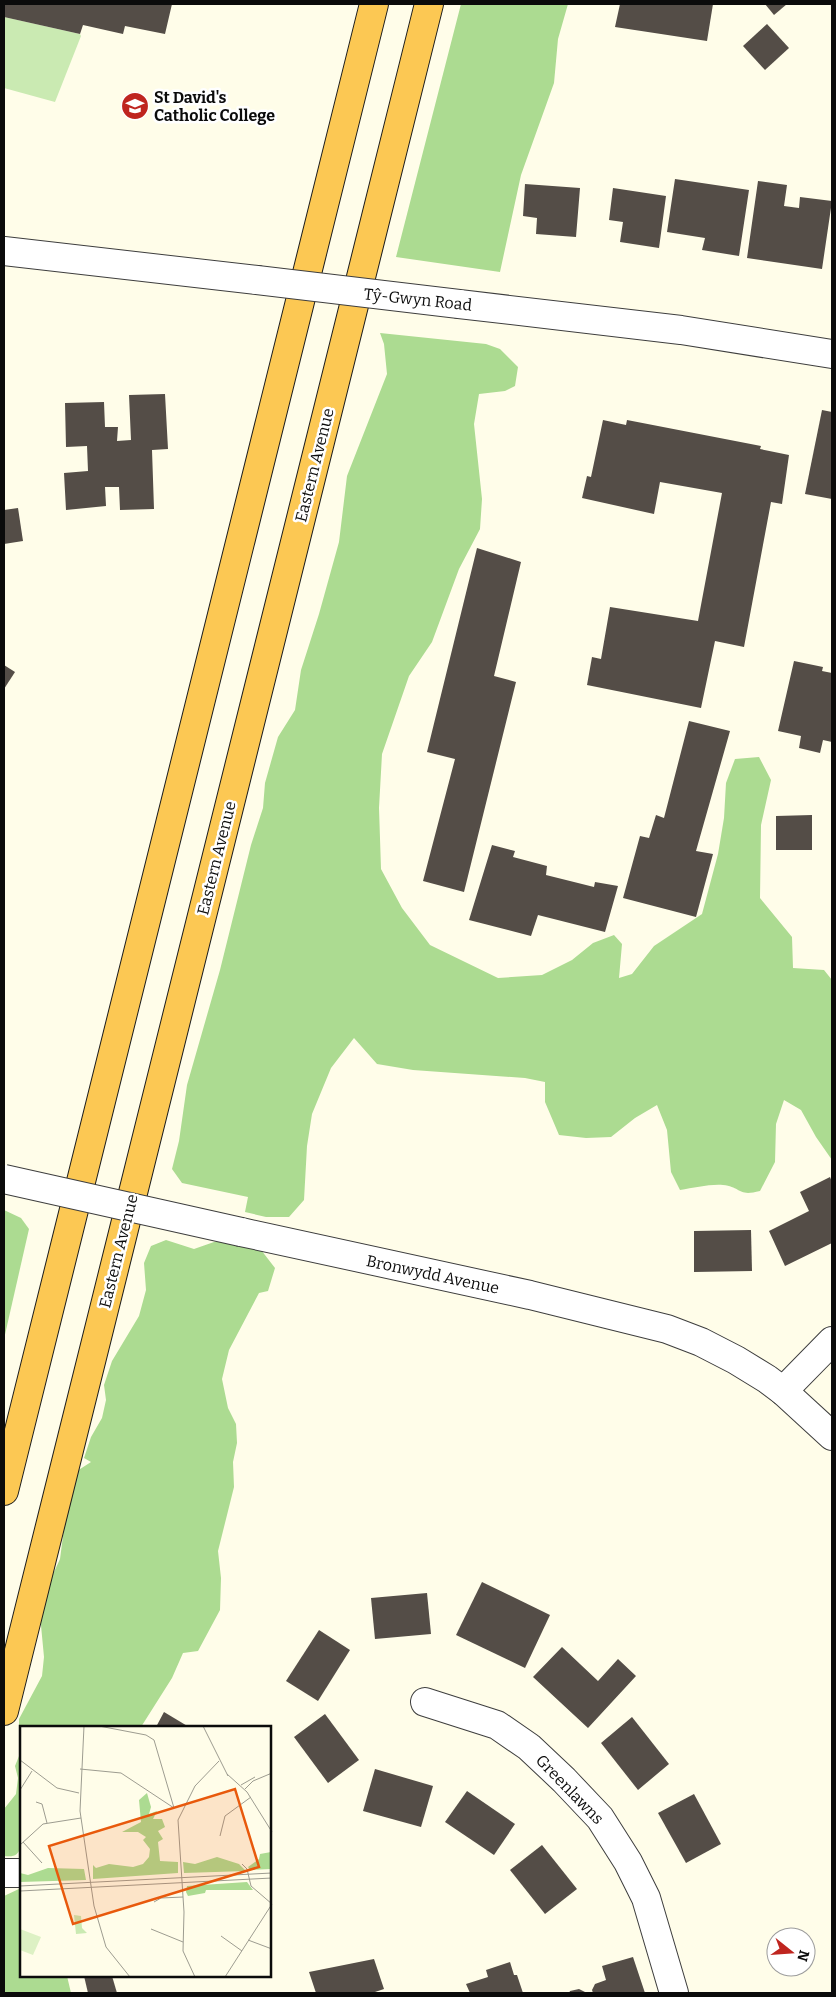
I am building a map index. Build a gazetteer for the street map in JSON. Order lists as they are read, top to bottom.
{
  "streets": {
    "highway": ["Eastern Avenue"],
    "street": ["Tŷ-Gwyn Road", "Bronwydd Avenue", "Greenlawns"]
  },
  "places": {
    "school or university": ["St David's Catholic College"]
  },
  "north": "right"
}
